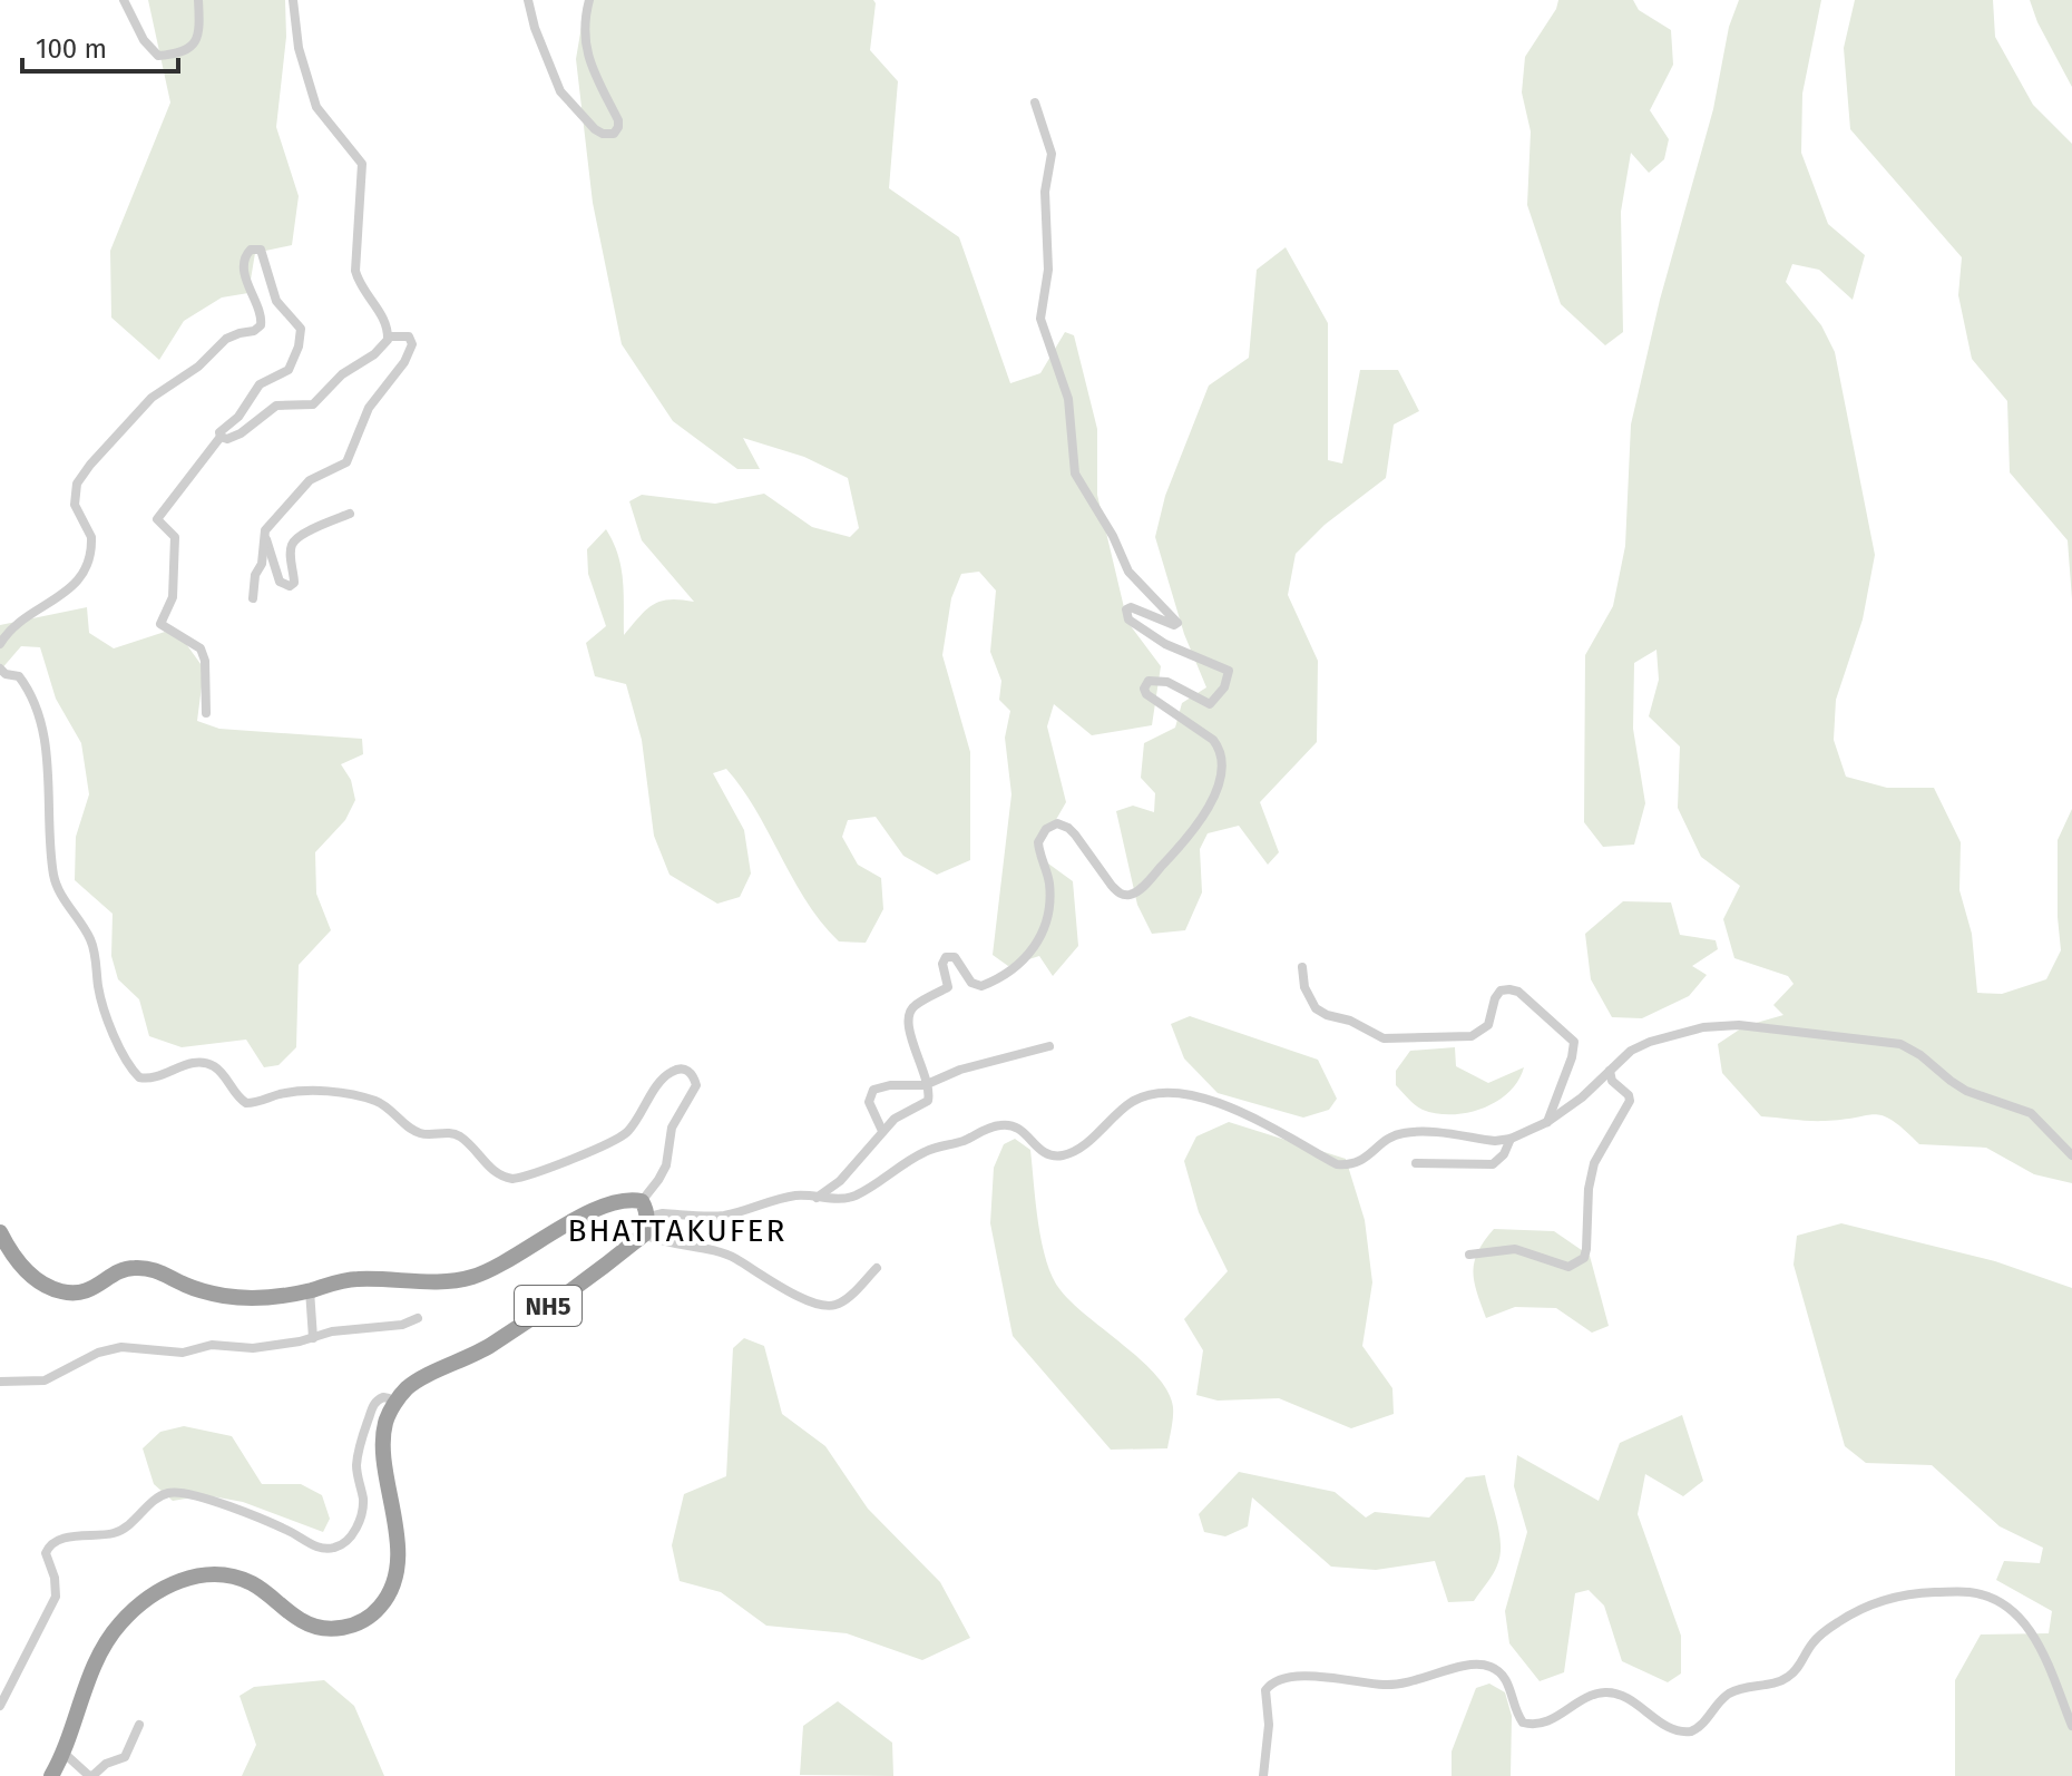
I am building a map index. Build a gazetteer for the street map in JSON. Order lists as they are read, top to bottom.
{
  "streets": {
    "highway": ["NH5"]
  },
  "districts": ["BHATTAKUFER"],
  "scale_bar": "100 m"
}
